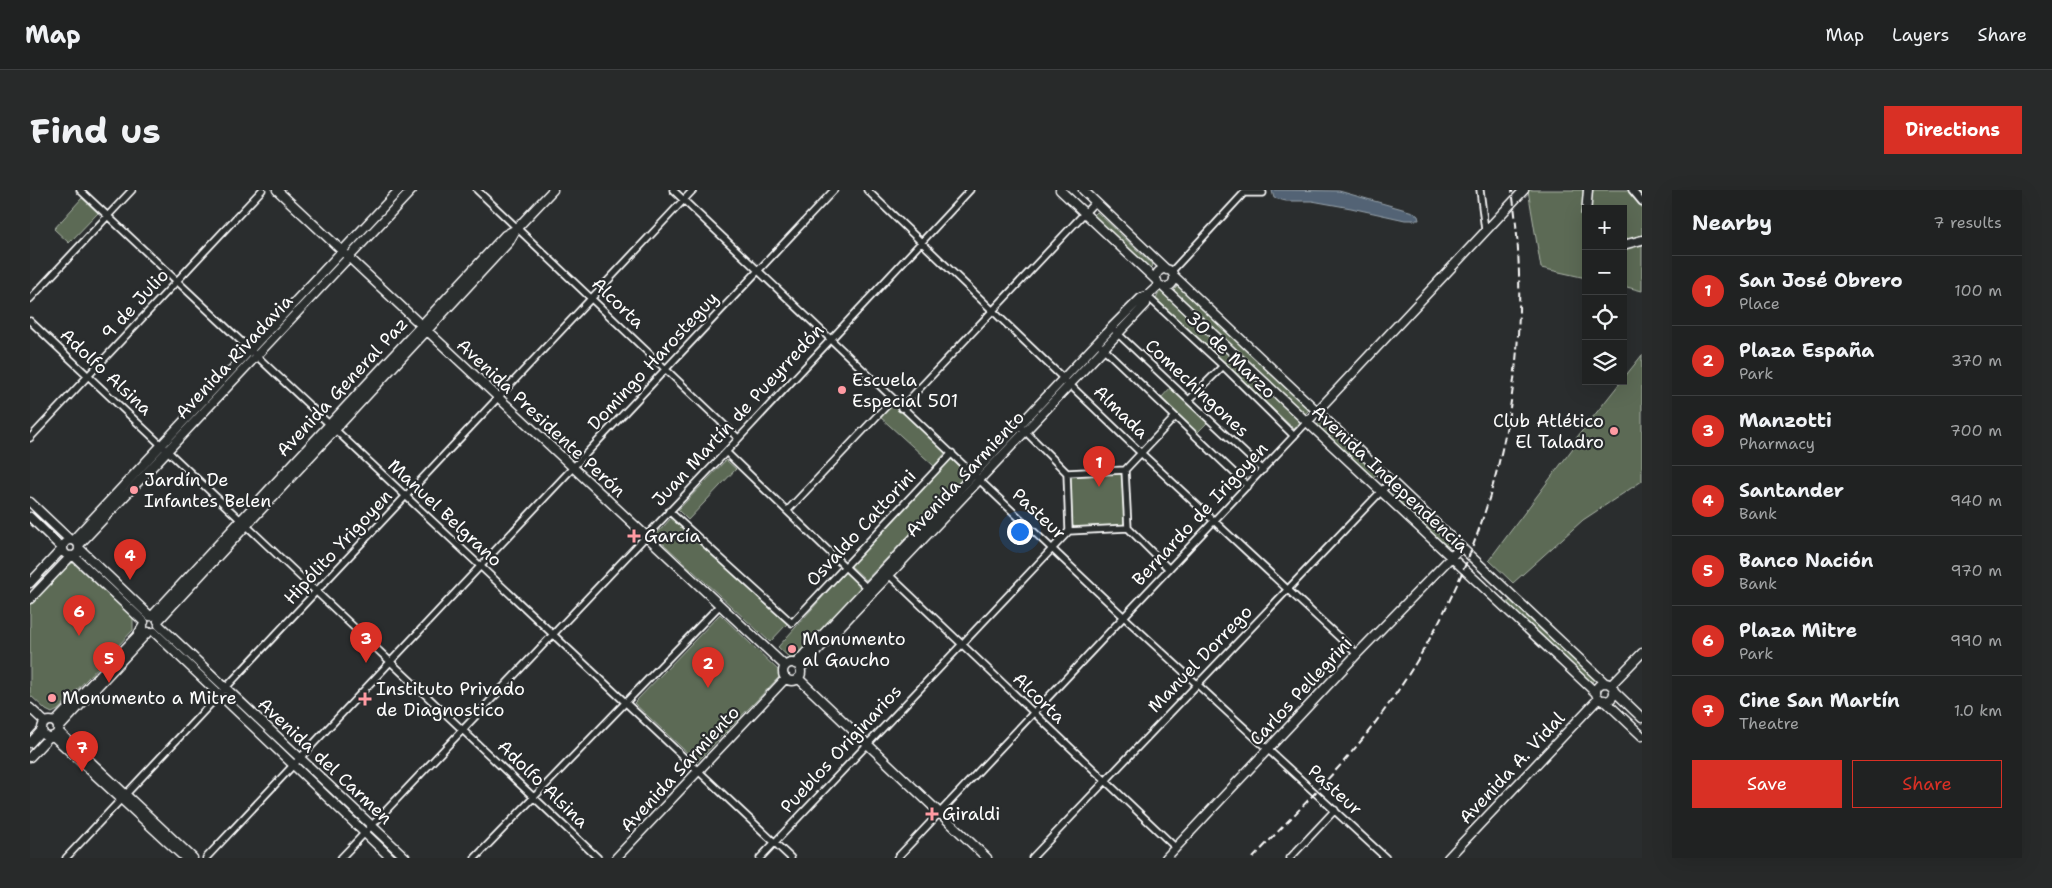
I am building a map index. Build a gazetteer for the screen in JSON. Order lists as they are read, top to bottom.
{
  "streets": {
    "main road": [
      "Avenida Rivadavia",
      "Avenida General Paz",
      "Avenida Presidente Perón",
      "Avenida Sarmiento",
      "Avenida Independencia",
      "Bernardo de Irigoyen",
      "Carlos Pellegrini",
      "Avenida del Carmen",
      "Avenida A. Vidal"
    ],
    "street": [
      "Alcorta",
      "9 de Julio",
      "30 de Marzo",
      "Domingo Harosteguy",
      "Adolfo Alsina",
      "Comechingones",
      "Almada",
      "Juan Martín de Pueyrredón",
      "Manuel Belgrano",
      "Pasteur",
      "Osvaldo Cattorini",
      "Hipólito Yrigoyen",
      "Manuel Dorrego",
      "Pueblos Originarios"
    ]
  },
  "crossings": [
    ["Alcorta", "Domingo Harosteguy"],
    ["Alcorta", "Avenida General Paz"],
    ["Alcorta", "Juan Martín de Pueyrredón"],
    ["Alcorta", "Avenida Sarmiento"],
    ["Alcorta", "Bernardo de Irigoyen"],
    ["Alcorta", "Hipólito Yrigoyen"],
    ["Alcorta", "Manuel Dorrego"],
    ["Alcorta", "Carlos Pellegrini"],
    ["Alcorta", "Pueblos Originarios"],
    ["9 de Julio", "Adolfo Alsina"],
    ["9 de Julio", "Manuel Belgrano"],
    ["30 de Marzo", "Avenida Sarmiento"],
    ["30 de Marzo", "Bernardo de Irigoyen"],
    ["Avenida Rivadavia", "Adolfo Alsina"],
    ["Avenida Rivadavia", "Avenida Presidente Perón"],
    ["Avenida Rivadavia", "Manuel Belgrano"],
    ["Avenida Rivadavia", "Avenida del Carmen"],
    ["Domingo Harosteguy", "Adolfo Alsina"],
    ["Domingo Harosteguy", "Avenida Presidente Perón"],
    ["Domingo Harosteguy", "Manuel Belgrano"],
    ["Domingo Harosteguy", "Pasteur"],
    ["Domingo Harosteguy", "Avenida del Carmen"],
    ["Adolfo Alsina", "Avenida General Paz"],
    ["Adolfo Alsina", "Juan Martín de Pueyrredón"],
    ["Adolfo Alsina", "Hipólito Yrigoyen"],
    ["Avenida General Paz", "Avenida Presidente Perón"],
    ["Avenida General Paz", "Manuel Belgrano"],
    ["Avenida General Paz", "Avenida del Carmen"],
    ["Comechingones", "Avenida Sarmiento"],
    ["Comechingones", "Bernardo de Irigoyen"],
    ["Almada", "Juan Martín de Pueyrredón"],
    ["Almada", "Avenida Sarmiento"],
    ["Almada", "Bernardo de Irigoyen"],
    ["Almada", "Manuel Dorrego"],
    ["Almada", "Carlos Pellegrini"],
    ["Juan Martín de Pueyrredón", "Avenida Presidente Perón"],
    ["Juan Martín de Pueyrredón", "Manuel Belgrano"],
    ["Juan Martín de Pueyrredón", "Pasteur"],
    ["Juan Martín de Pueyrredón", "Osvaldo Cattorini"],
    ["Juan Martín de Pueyrredón", "Avenida del Carmen"],
    ["Avenida Presidente Perón", "Avenida Sarmiento"],
    ["Avenida Presidente Perón", "Hipólito Yrigoyen"],
    ["Avenida Sarmiento", "Avenida Independencia"],
    ["Avenida Sarmiento", "Manuel Belgrano"],
    ["Avenida Sarmiento", "Pasteur"],
    ["Avenida Independencia", "Bernardo de Irigoyen"],
    ["Avenida Independencia", "Manuel Dorrego"],
    ["Avenida Independencia", "Carlos Pellegrini"],
    ["Avenida Independencia", "Avenida A. Vidal"],
    ["Manuel Belgrano", "Hipólito Yrigoyen"],
    ["Manuel Belgrano", "Pueblos Originarios"],
    ["Pasteur", "Bernardo de Irigoyen"],
    ["Pasteur", "Osvaldo Cattorini"],
    ["Pasteur", "Hipólito Yrigoyen"],
    ["Pasteur", "Manuel Dorrego"],
    ["Pasteur", "Carlos Pellegrini"],
    ["Pasteur", "Pueblos Originarios"],
    ["Hipólito Yrigoyen", "Avenida del Carmen"]
  ],
  "places": {
    "other": [
      "Escuela Especial 501",
      "Club Atlético El Taladro",
      "Jardín De Infantes Belen",
      "Monumento al Gaucho",
      "Monumento a Mitre"
    ],
    "health": ["García", "Instituto Privado de Diagnostico", "Giraldi"]
  },
  "page": {
    "header": "Map",
    "nav": ["Map", "Layers", "Share"],
    "buttons": [
      "Directions",
      ["Save", "Share"]
    ],
    "title": "Find us",
    "heading": ["Nearby", "7 results"],
    "map_buttons": ["+", "−"],
    "list": [
      {
        "mark": "1",
        "name": "San José Obrero",
        "note": "Place",
        "value": "100 m"
      },
      {
        "mark": "2",
        "name": "Plaza España",
        "note": "Park",
        "value": "370 m"
      },
      {
        "mark": "3",
        "name": "Manzotti",
        "note": "Pharmacy",
        "value": "700 m"
      },
      {
        "mark": "4",
        "name": "Santander",
        "note": "Bank",
        "value": "940 m"
      },
      {
        "mark": "5",
        "name": "Banco Nación",
        "note": "Bank",
        "value": "970 m"
      },
      {
        "mark": "6",
        "name": "Plaza Mitre",
        "note": "Park",
        "value": "990 m"
      },
      {
        "mark": "7",
        "name": "Cine San Martín",
        "note": "Theatre",
        "value": "1.0 km"
      }
    ],
    "pins": [
      "1",
      "4",
      "6",
      "3",
      "5",
      "2",
      "7"
    ]
  }
}
